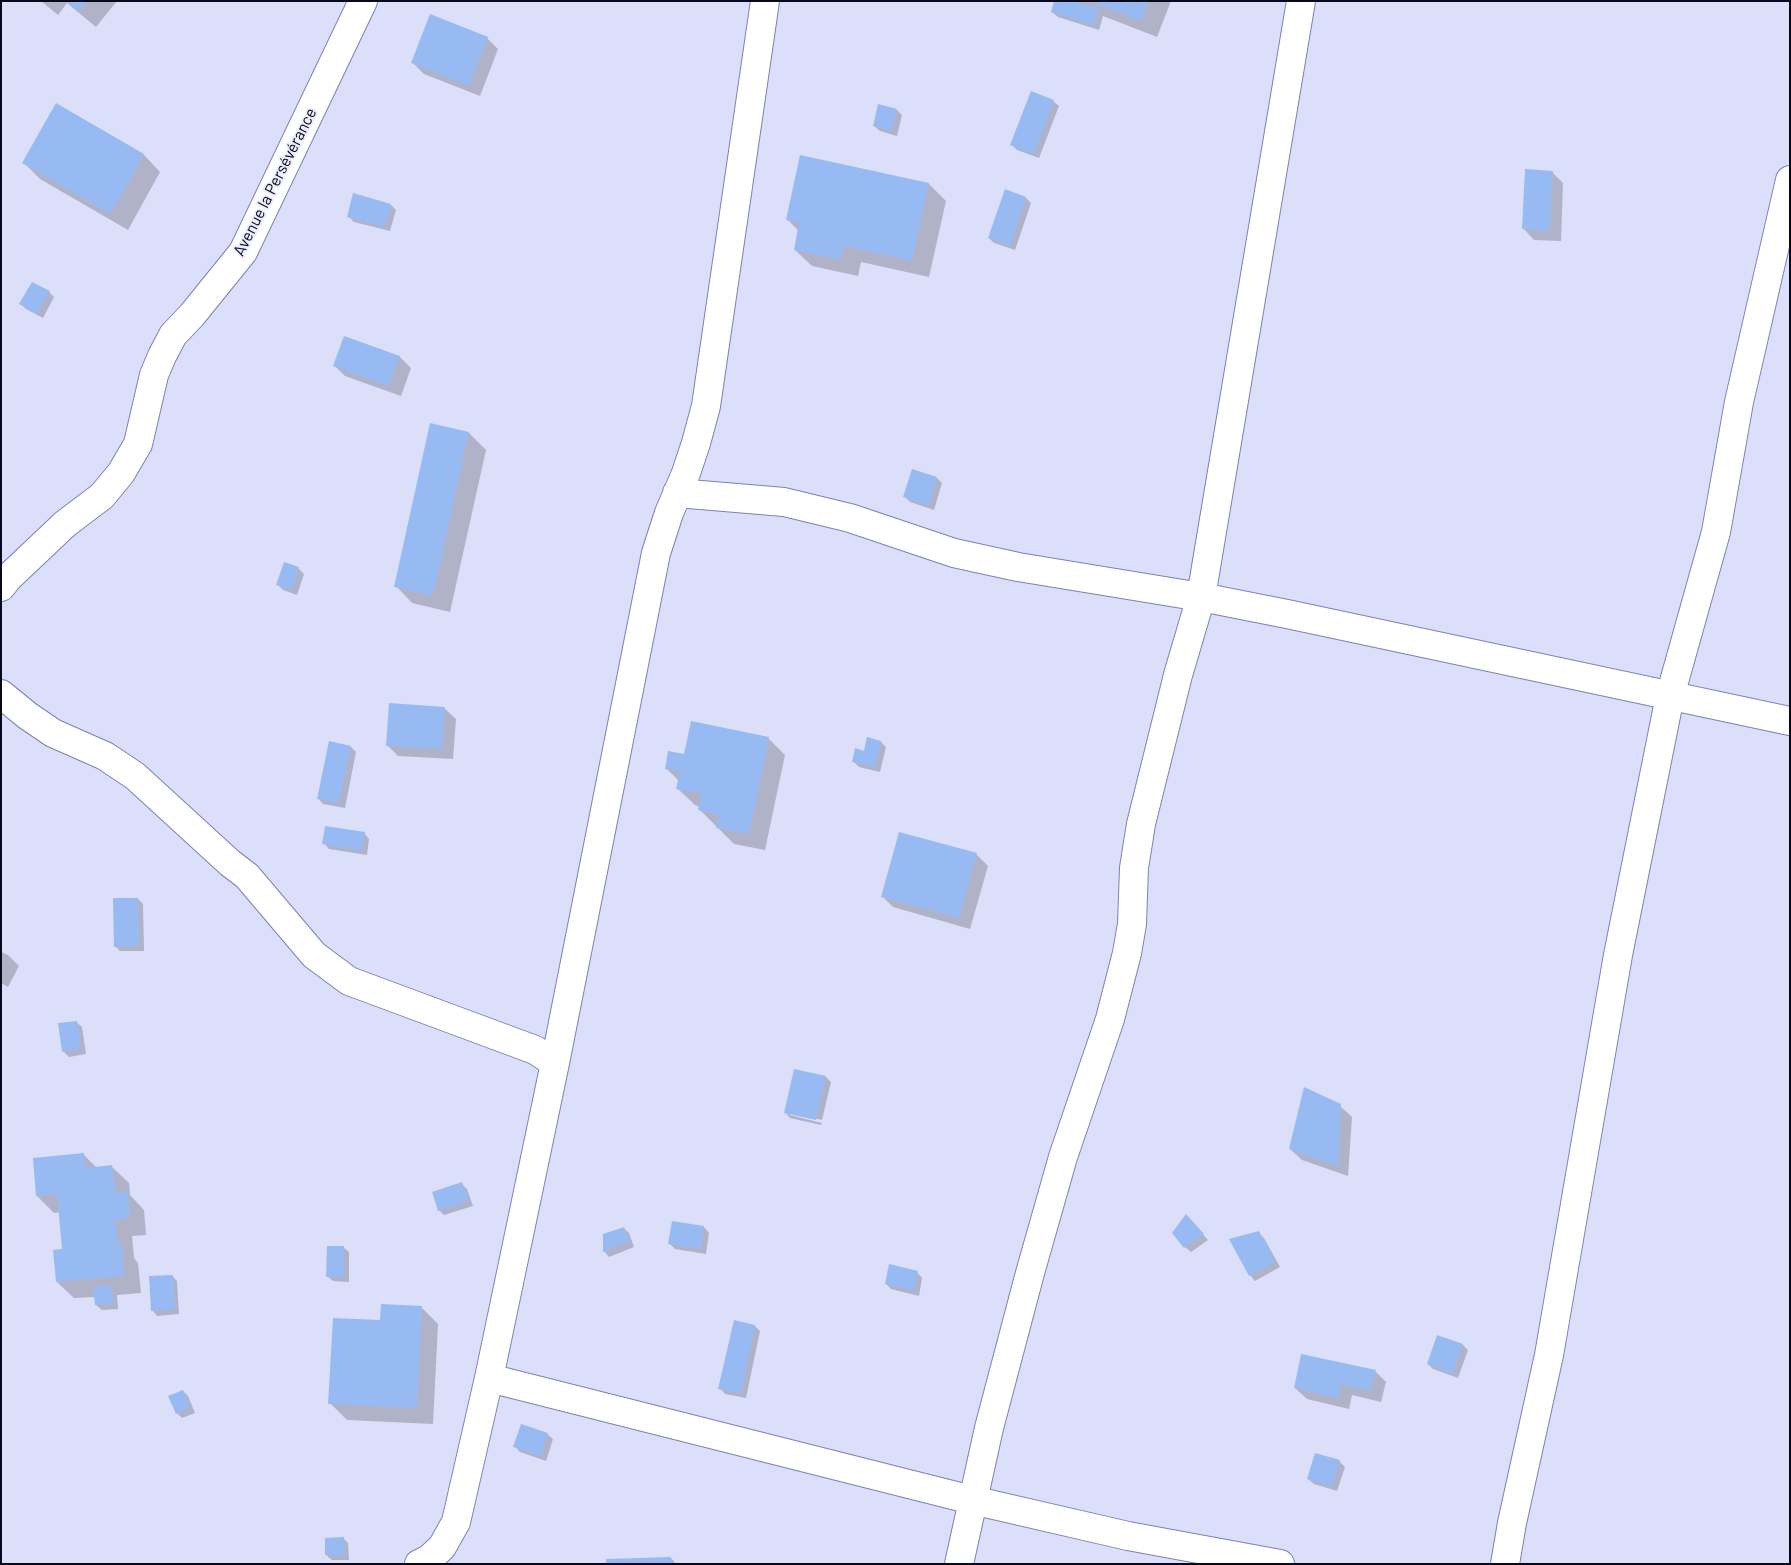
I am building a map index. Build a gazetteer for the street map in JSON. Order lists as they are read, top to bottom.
{
  "streets": {
    "street": ["Avenue la Persévérance"]
  }
}
